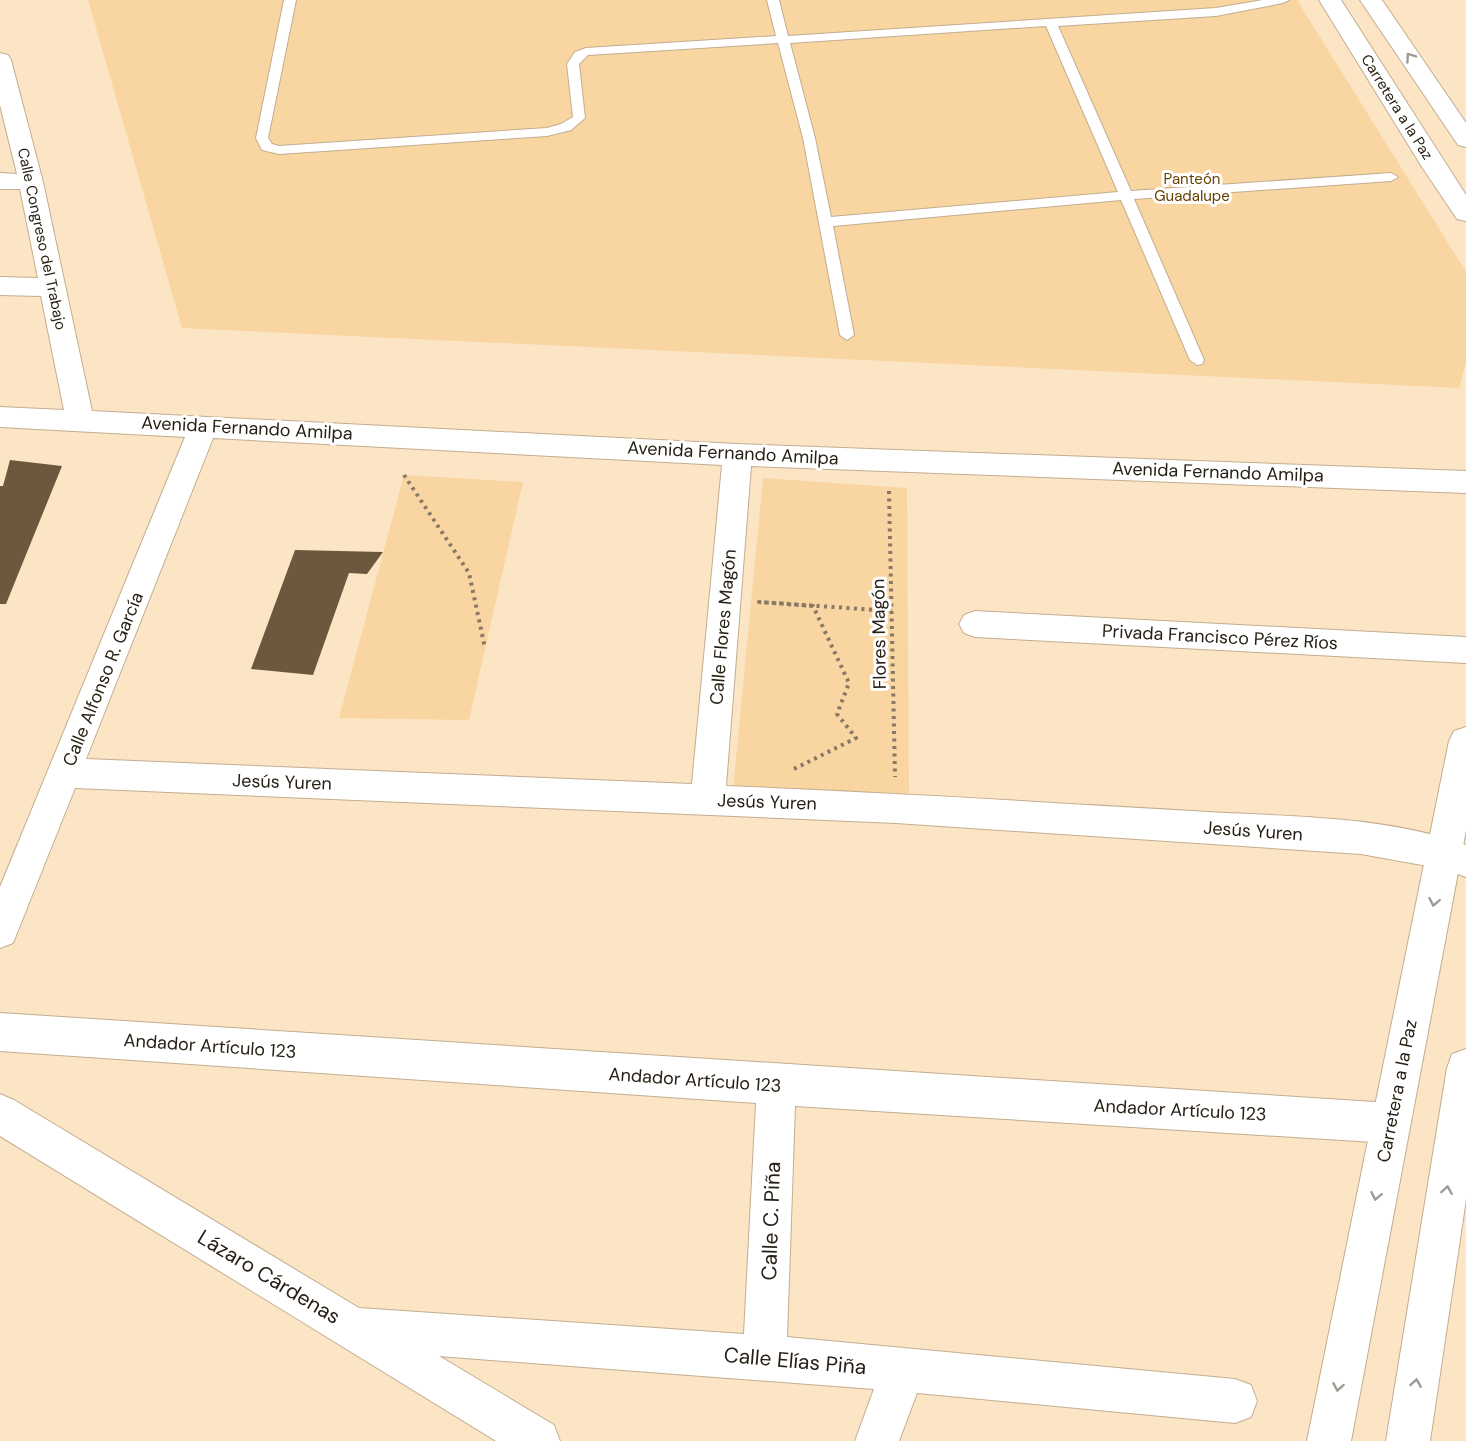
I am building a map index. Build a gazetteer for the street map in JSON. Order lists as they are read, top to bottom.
{
  "streets": {
    "street": [
      "Carretera a la Paz",
      "Calle Congreso del Trabajo",
      "Avenida Fernando Amilpa",
      "Calle Flores Magón",
      "Privada Francisco Pérez Ríos",
      "Calle Alfonso R. García",
      "Jesús Yuren",
      "Andador Artículo 123",
      "Calle C. Piña",
      "Lázaro Cárdenas",
      "Calle Elías Piña"
    ],
    "path": ["Flores Magón"]
  },
  "crossings": [
    ["Carretera a la Paz", "Jesús Yuren"],
    ["Carretera a la Paz", "Andador Artículo 123"],
    ["Calle Congreso del Trabajo", "Avenida Fernando Amilpa"],
    ["Avenida Fernando Amilpa", "Calle Flores Magón"],
    ["Avenida Fernando Amilpa", "Flores Magón"],
    ["Avenida Fernando Amilpa", "Calle Alfonso R. García"],
    ["Calle Flores Magón", "Jesús Yuren"],
    ["Flores Magón", "Jesús Yuren"],
    ["Calle Alfonso R. García", "Jesús Yuren"],
    ["Andador Artículo 123", "Calle C. Piña"],
    ["Calle C. Piña", "Calle Elías Piña"],
    ["Lázaro Cárdenas", "Calle Elías Piña"]
  ],
  "parks": ["Panteón Guadalupe"]
}
